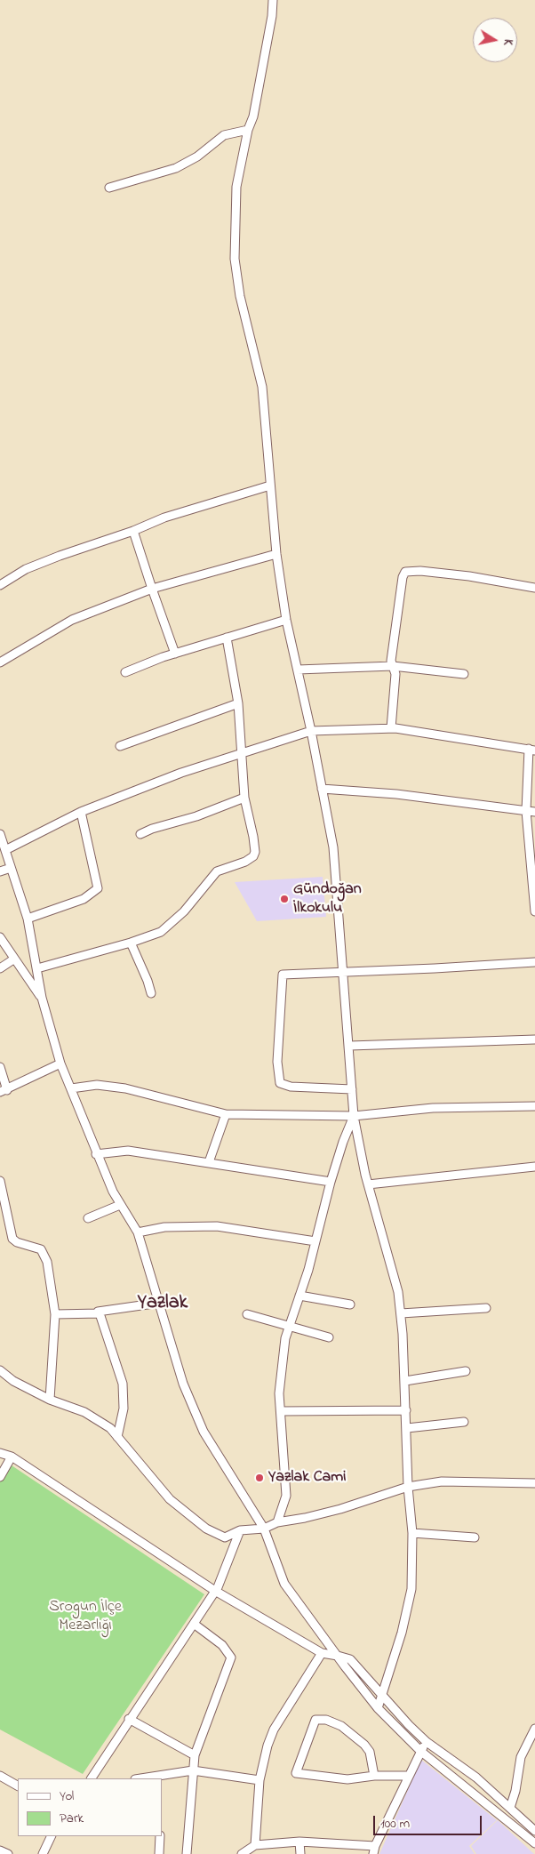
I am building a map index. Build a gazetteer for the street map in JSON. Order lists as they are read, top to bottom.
{
  "districts": ["Yazlak"],
  "parks": ["Srogun İlçe Mezarlığı"],
  "places": ["Gündoğan İlkokulu", "Yazlak Cami"],
  "legend": ["Yol", "Park"],
  "scale_bar": "100 m",
  "north": "right"
}
